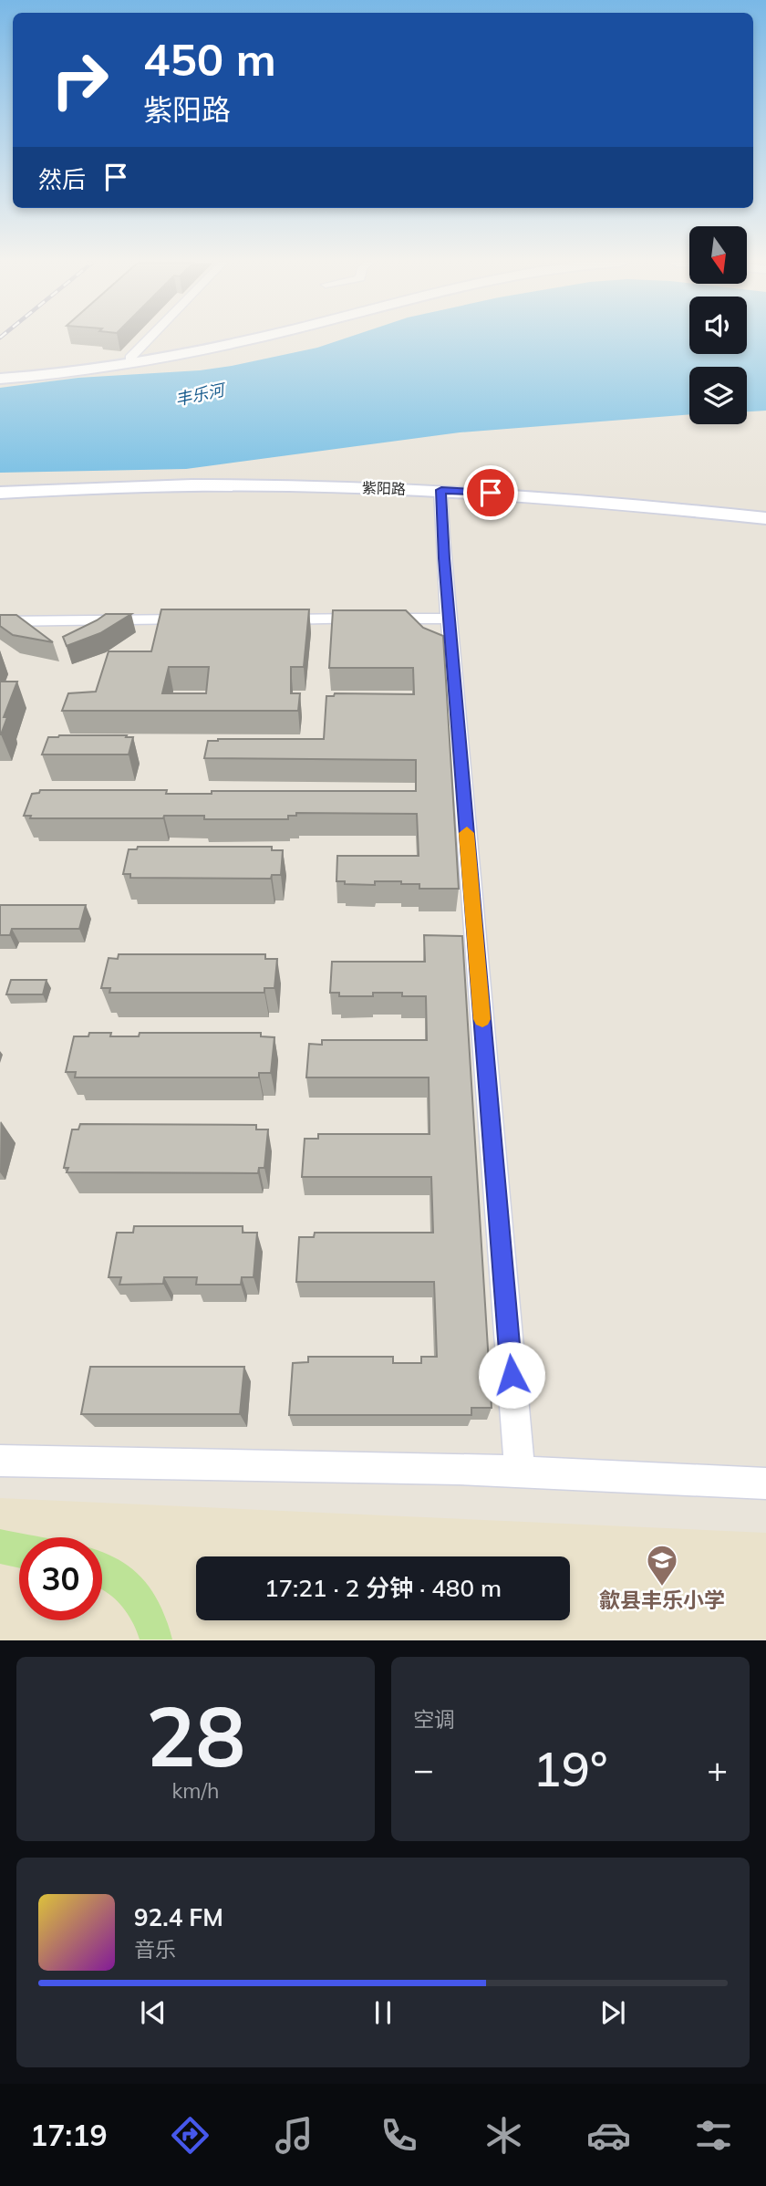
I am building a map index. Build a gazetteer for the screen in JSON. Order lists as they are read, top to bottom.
{
  "streets": {
    "street": ["紫阳路"]
  },
  "water": ["丰乐河"],
  "places": {
    "school or university": ["歙县丰乐小学"]
  },
  "north": "bottom",
  "page": {
    "turn": ["450 m", "紫阳路"],
    "then": "然后",
    "limit": "30",
    "trip": "17:21 · 2 分钟 · 480 m",
    "tile": [
      ["28", "km/h"],
      "空调"
    ],
    "heat": ["−", "19°", "+"],
    "song": ["92.4 FM", "音乐"],
    "tabs": "17:19"
  }
}
